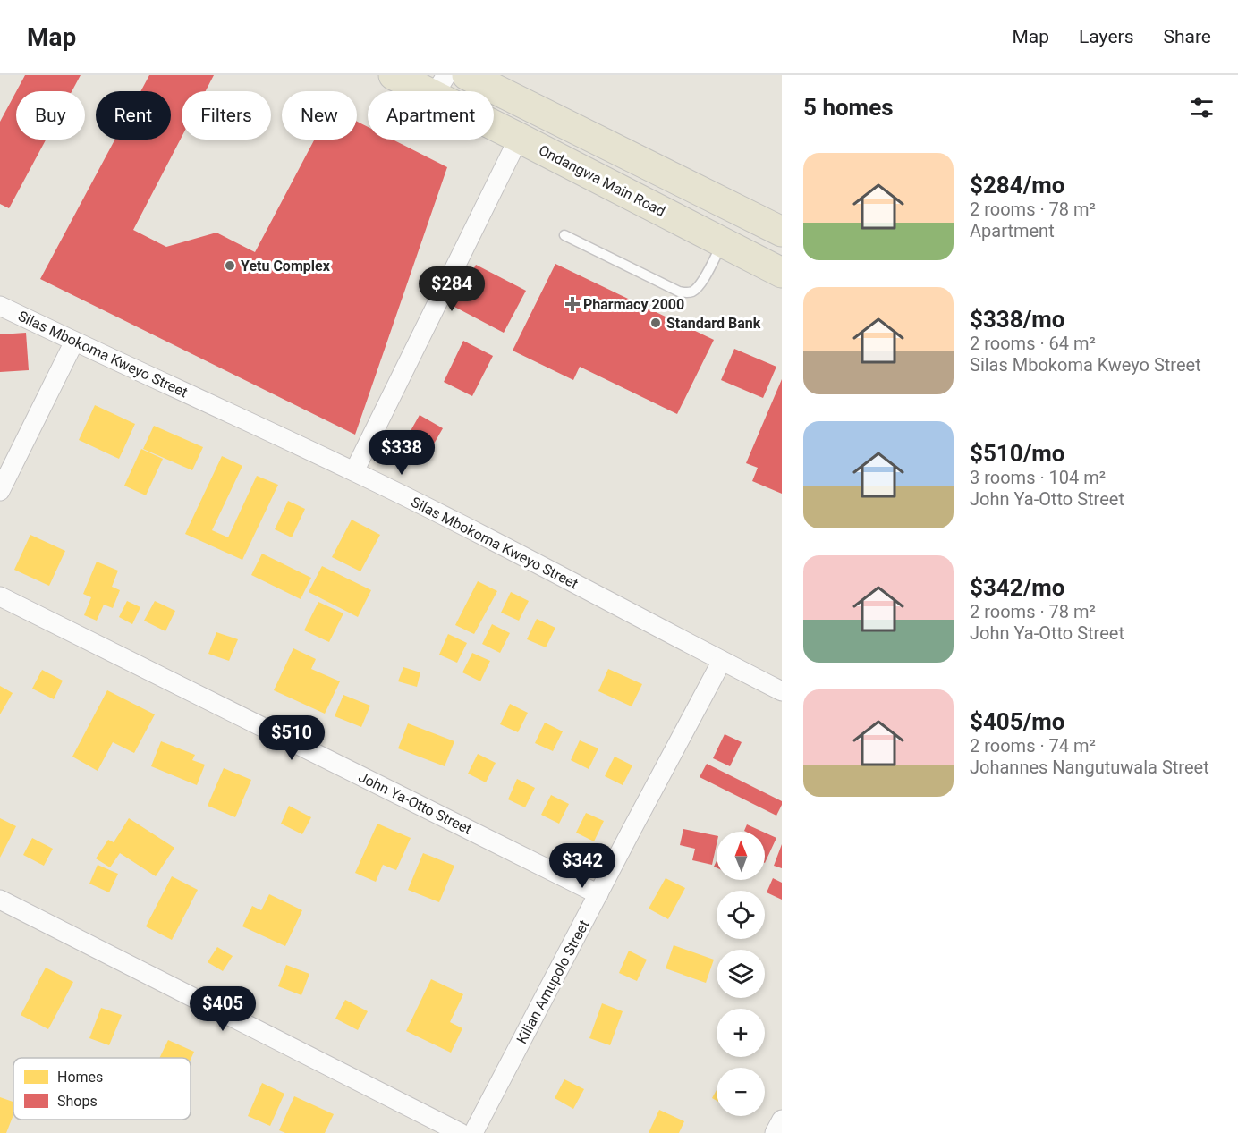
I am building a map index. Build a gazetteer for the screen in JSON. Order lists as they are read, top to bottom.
{
  "streets": {
    "main road": ["Ondangwa Main Road"],
    "street": ["Silas Mbokoma Kweyo Street", "John Ya-Otto Street", "Kilian Amupolo Street"]
  },
  "crossings": [
    ["Silas Mbokoma Kweyo Street", "Kilian Amupolo Street"],
    ["John Ya-Otto Street", "Kilian Amupolo Street"]
  ],
  "places": {
    "other": ["Yetu Complex", "Standard Bank"],
    "health": ["Pharmacy 2000"]
  },
  "legend": ["Homes", "Shops"],
  "north": "top",
  "page": {
    "header": "Map",
    "nav": ["Map", "Layers", "Share"],
    "heading": "5 homes",
    "chip": [
      "Buy",
      "Rent",
      "Filters",
      "New",
      "Apartment"
    ],
    "list": [
      {
        "name": "$284/mo",
        "note": "2 rooms · 78 m² · Apartment"
      },
      {
        "name": "$338/mo",
        "note": "2 rooms · 64 m² · Silas Mbokoma Kweyo Street"
      },
      {
        "name": "$510/mo",
        "note": "3 rooms · 104 m² · John Ya-Otto Street"
      },
      {
        "name": "$342/mo",
        "note": "2 rooms · 78 m² · John Ya-Otto Street"
      },
      {
        "name": "$405/mo",
        "note": "2 rooms · 74 m² · Johannes Nangutuwala Street"
      }
    ],
    "price": [
      "$284",
      "$338",
      "$510",
      "$342",
      "$405"
    ],
    "map_buttons": ["+", "−"]
  }
}
